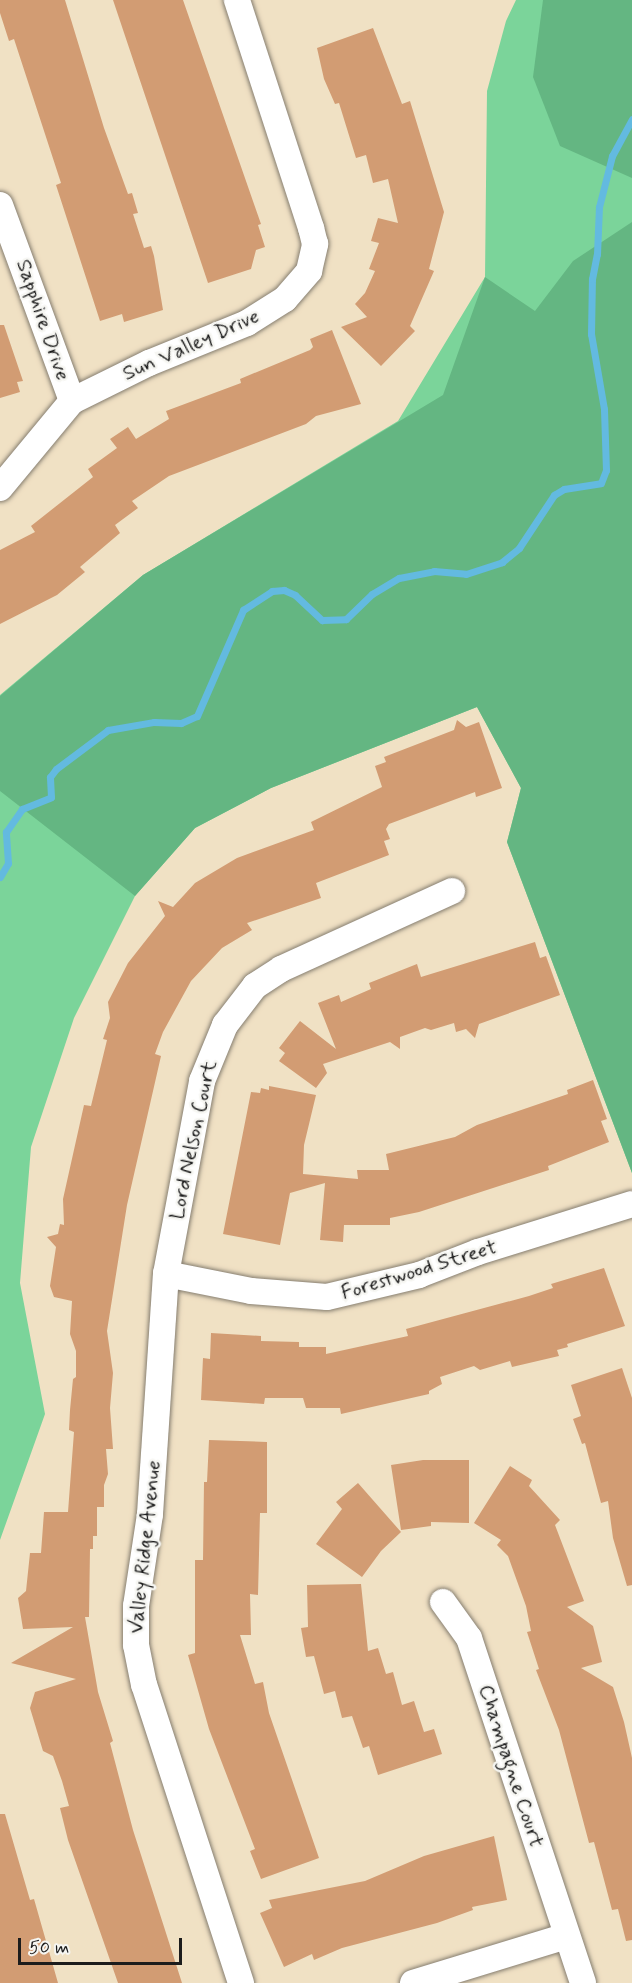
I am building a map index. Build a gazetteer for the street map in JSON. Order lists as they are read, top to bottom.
{
  "streets": {
    "street": [
      "Sapphire Drive",
      "Sun Valley Drive",
      "Lord Nelson Court",
      "Forestwood Street",
      "Valley Ridge Avenue",
      "Champagne Court"
    ]
  },
  "crossings": [
    ["Sapphire Drive", "Sun Valley Drive"],
    ["Lord Nelson Court", "Forestwood Street"],
    ["Lord Nelson Court", "Valley Ridge Avenue"],
    ["Forestwood Street", "Valley Ridge Avenue"]
  ],
  "scale_bar": "50 m"
}
